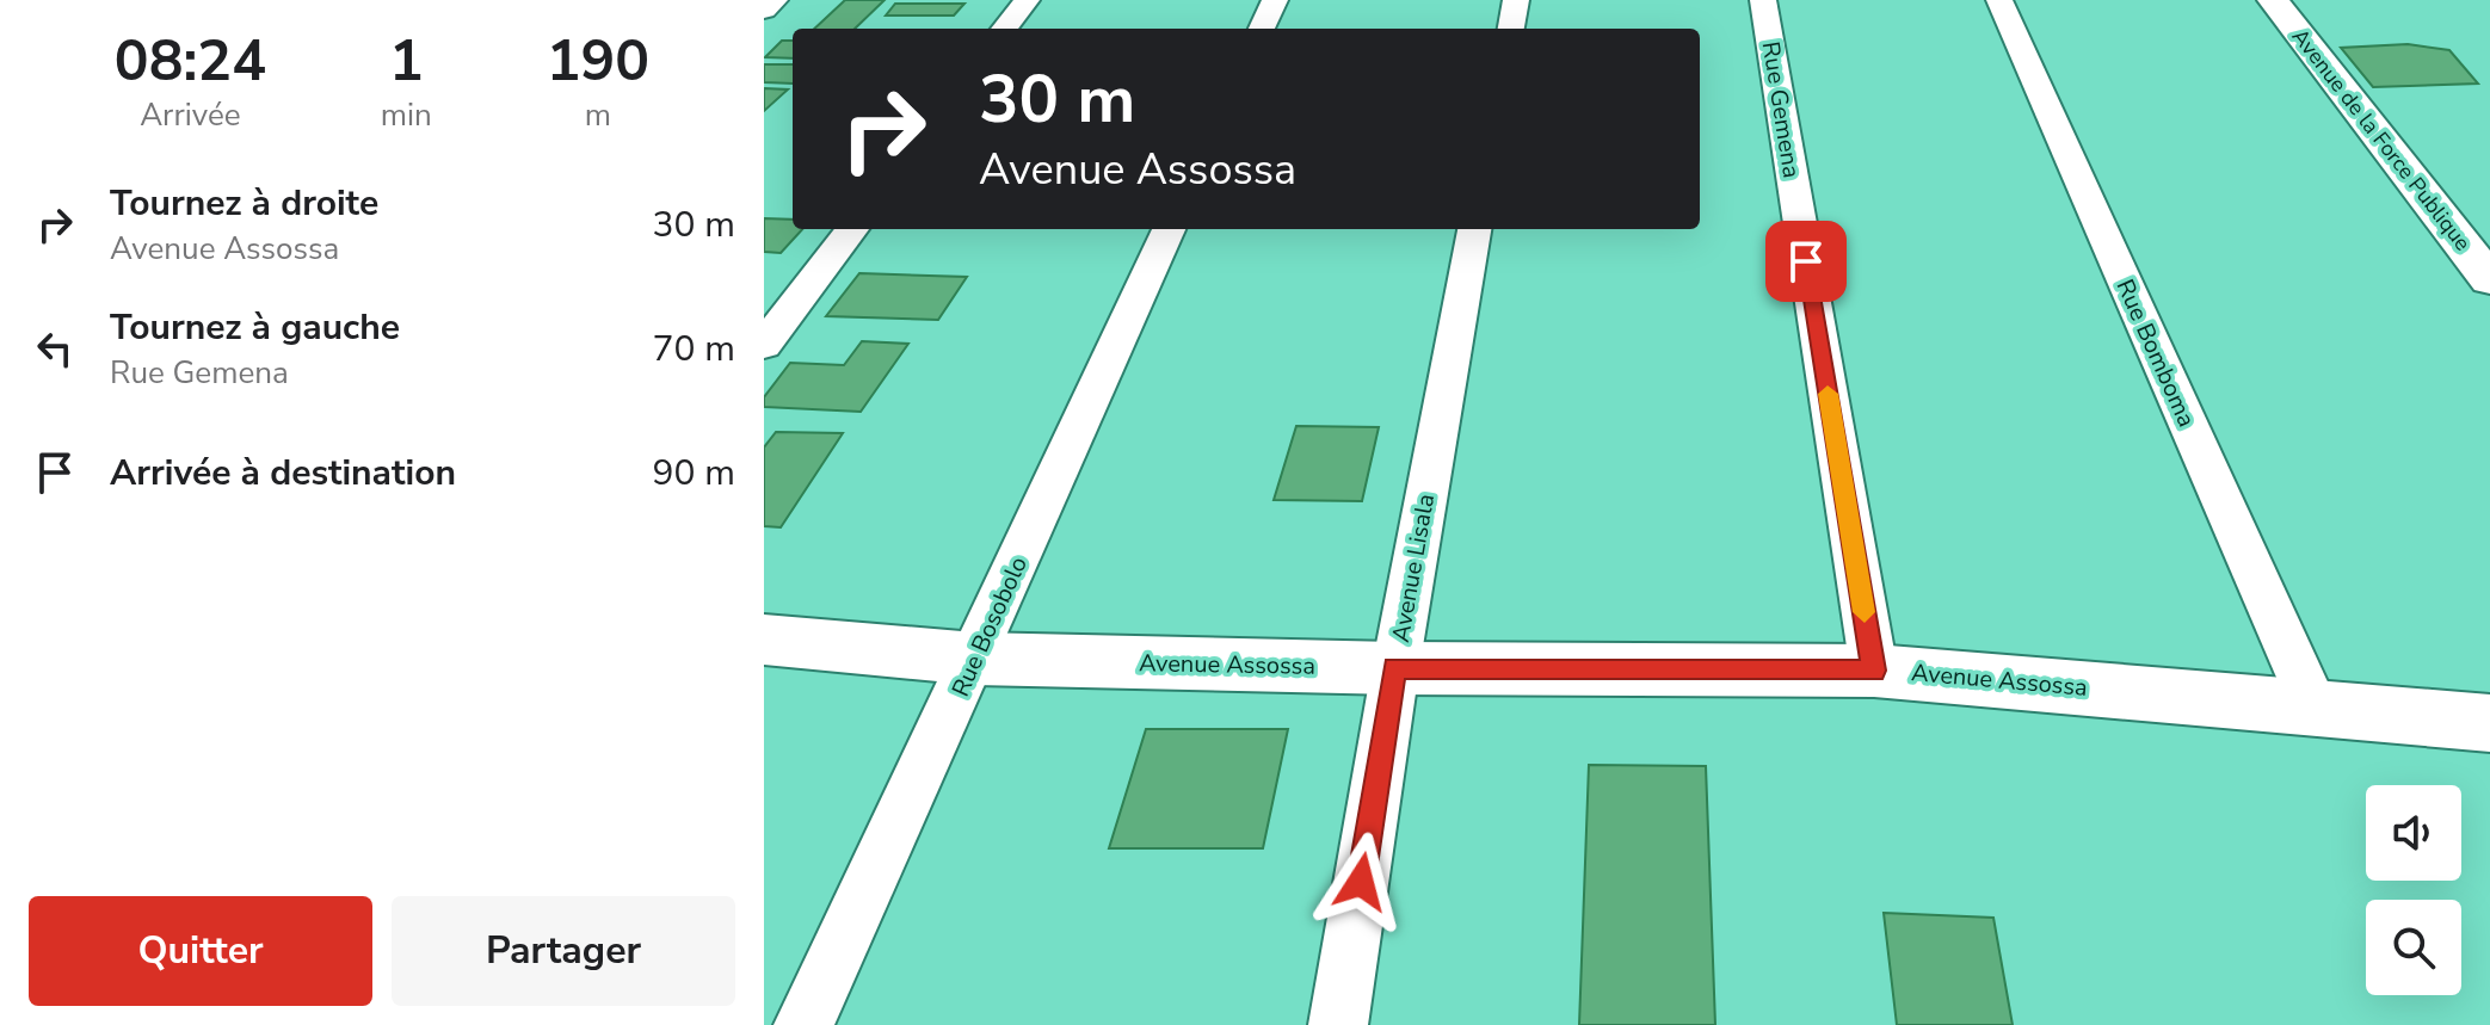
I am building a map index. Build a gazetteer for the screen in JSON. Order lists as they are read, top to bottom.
{
  "streets": {
    "main road": ["Avenue de la Force Publique", "Avenue Assossa"],
    "street": [
      "Rue Gemena",
      "Rue Bomboma",
      "Avenue Lisala",
      "Rue Bosobolo"
    ]
  },
  "crossings": [
    ["Rue Gemena", "Avenue Assossa"],
    ["Rue Bomboma", "Avenue Assossa"],
    ["Avenue Lisala", "Avenue Assossa"],
    ["Rue Bosobolo", "Avenue Assossa"]
  ],
  "page": {
    "eta": [
      "08:24",
      "Arrivée",
      "1",
      "min",
      "190",
      "m"
    ],
    "turn": ["30 m", "Avenue Assossa"],
    "list": [
      {
        "name": "Tournez à droite",
        "note": "Avenue Assossa",
        "value": "30 m"
      },
      {
        "name": "Tournez à gauche",
        "note": "Rue Gemena",
        "value": "70 m"
      },
      {
        "name": "Arrivée à destination",
        "value": "90 m"
      }
    ],
    "buttons": ["Quitter", "Partager"]
  }
}
